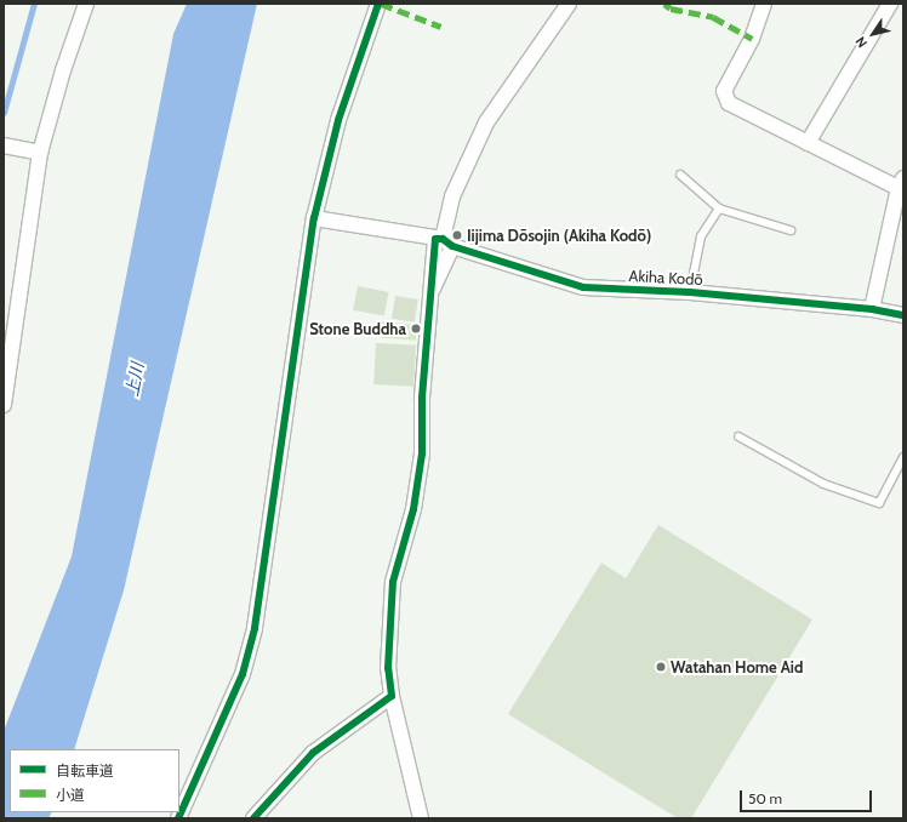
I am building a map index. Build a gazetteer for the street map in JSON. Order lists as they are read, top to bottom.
{
  "streets": {
    "street": ["Akiha Kodō"]
  },
  "water": ["上川"],
  "places": ["Iijima Dōsojin (Akiha Kodō)", "Stone Buddha", "Watahan Home Aid"],
  "legend": ["自転車道", "小道"],
  "scale_bar": "50 m",
  "north": "bottom left"
}
